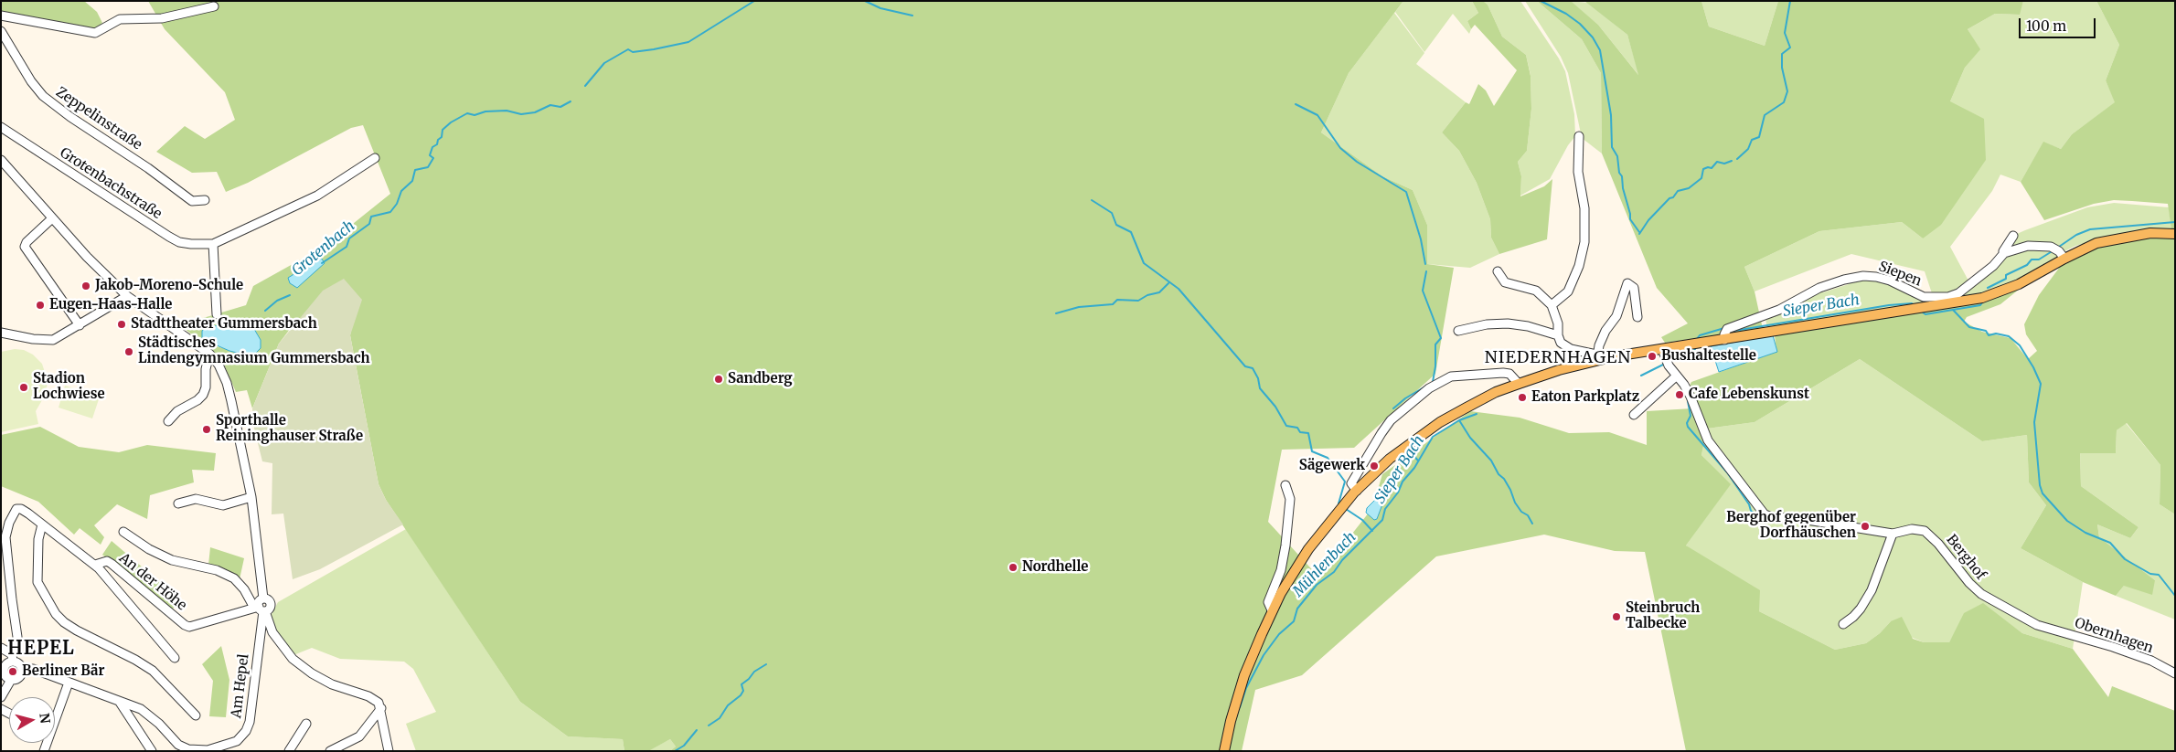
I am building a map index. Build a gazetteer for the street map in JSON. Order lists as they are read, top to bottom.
{
  "streets": {
    "street": [
      "Zeppelinstraße",
      "Grotenbachstraße",
      "Siepen",
      "Berghof",
      "An der Höhe",
      "Obernhagen",
      "Am Hepel"
    ]
  },
  "crossings": [
    ["Berghof", "Obernhagen"],
    ["An der Höhe", "Am Hepel"]
  ],
  "districts": ["NIEDERNHAGEN", "HEPEL"],
  "water": ["Grotenbach", "Sieper Bach", "Mühlenbach"],
  "places": [
    "Jakob-Moreno-Schule",
    "Eugen-Haas-Halle",
    "Stadttheater Gummersbach",
    "Städtisches Lindengymnasium Gummersbach",
    "Bushaltestelle",
    "Sandberg",
    "Stadion Lochwiese",
    "Cafe Lebenskunst",
    "Eaton Parkplatz",
    "Sporthalle Reininghauser Straße",
    "Sägewerk",
    "Berghof gegenüber Dorfhäuschen",
    "Nordhelle",
    "Steinbruch Talbecke",
    "Berliner Bär"
  ],
  "scale_bar": "100 m",
  "north": "right"
}
